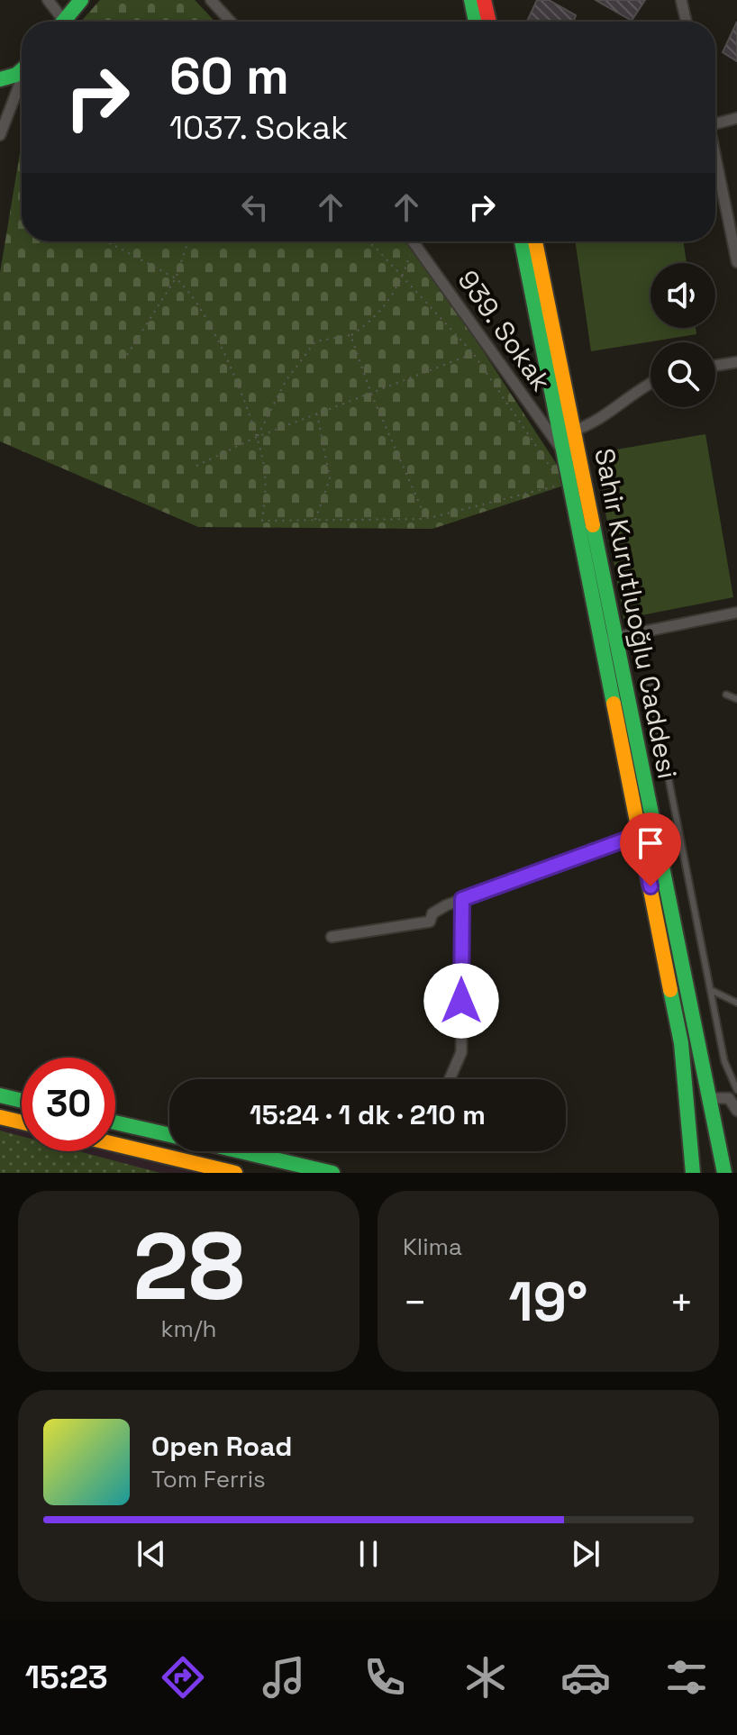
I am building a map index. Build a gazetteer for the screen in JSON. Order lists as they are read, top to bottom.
{
  "streets": {
    "street": ["939. Sokak", "Sahir Kurutluoğlu Caddesi"]
  },
  "crossings": [
    ["939. Sokak", "Sahir Kurutluoğlu Caddesi"]
  ],
  "page": {
    "turn": ["60 m", "1037. Sokak"],
    "limit": "30",
    "trip": "15:24 · 1 dk · 210 m",
    "tile": [
      ["28", "km/h"],
      "Klima"
    ],
    "heat": ["−", "19°", "+"],
    "song": ["Open Road", "Tom Ferris"],
    "tabs": "15:23"
  }
}
